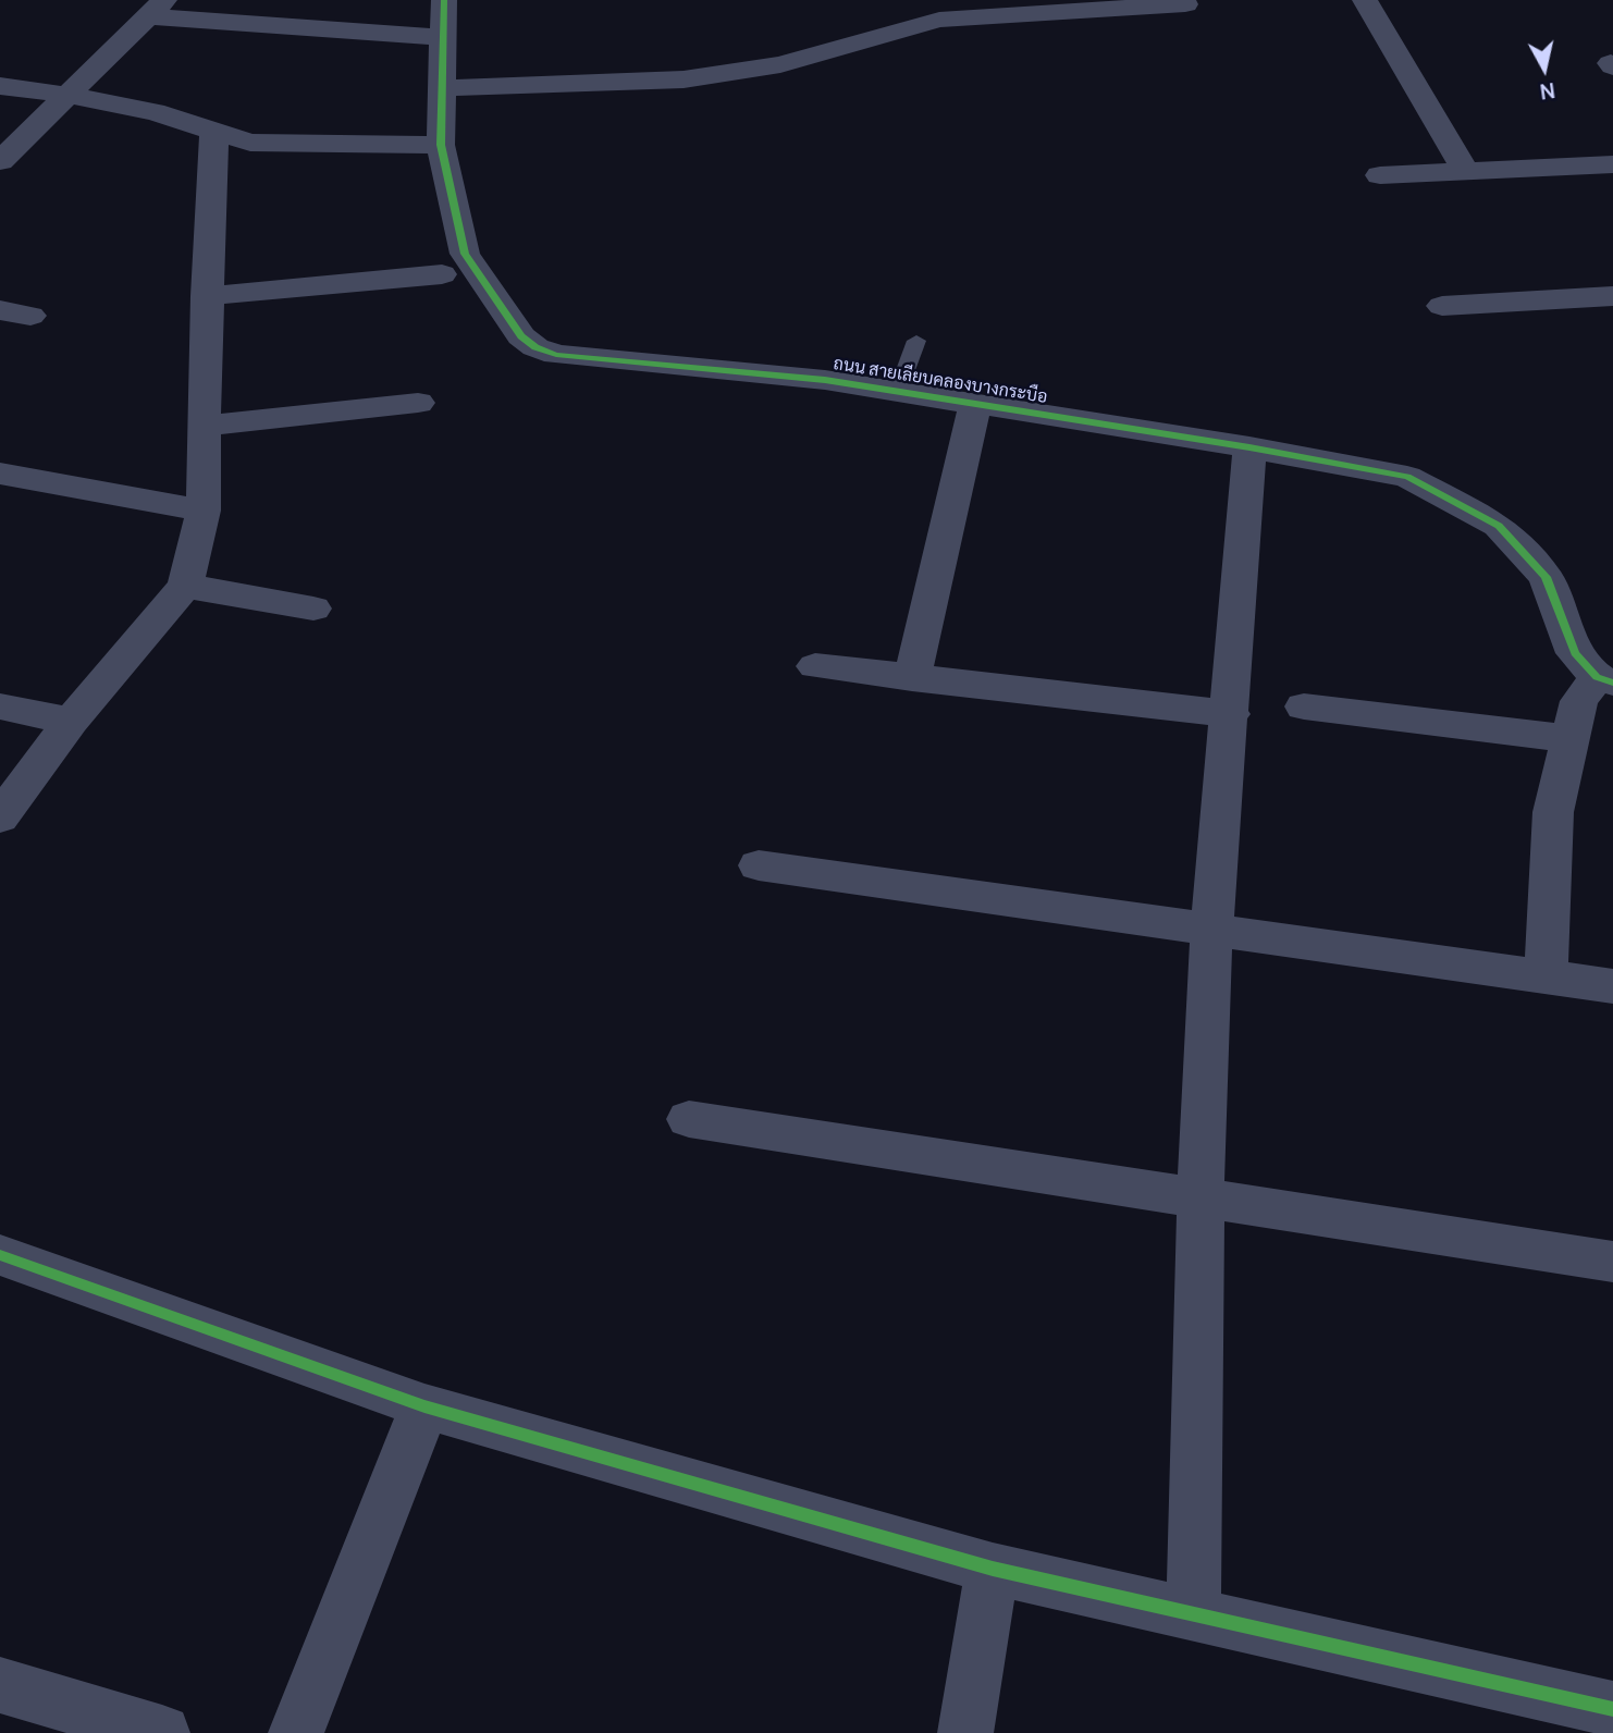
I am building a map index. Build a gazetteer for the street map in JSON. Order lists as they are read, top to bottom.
{
  "streets": {
    "street": ["ถนน สายเลียบคลองบางกระบือ"]
  },
  "north": "bottom"
}
